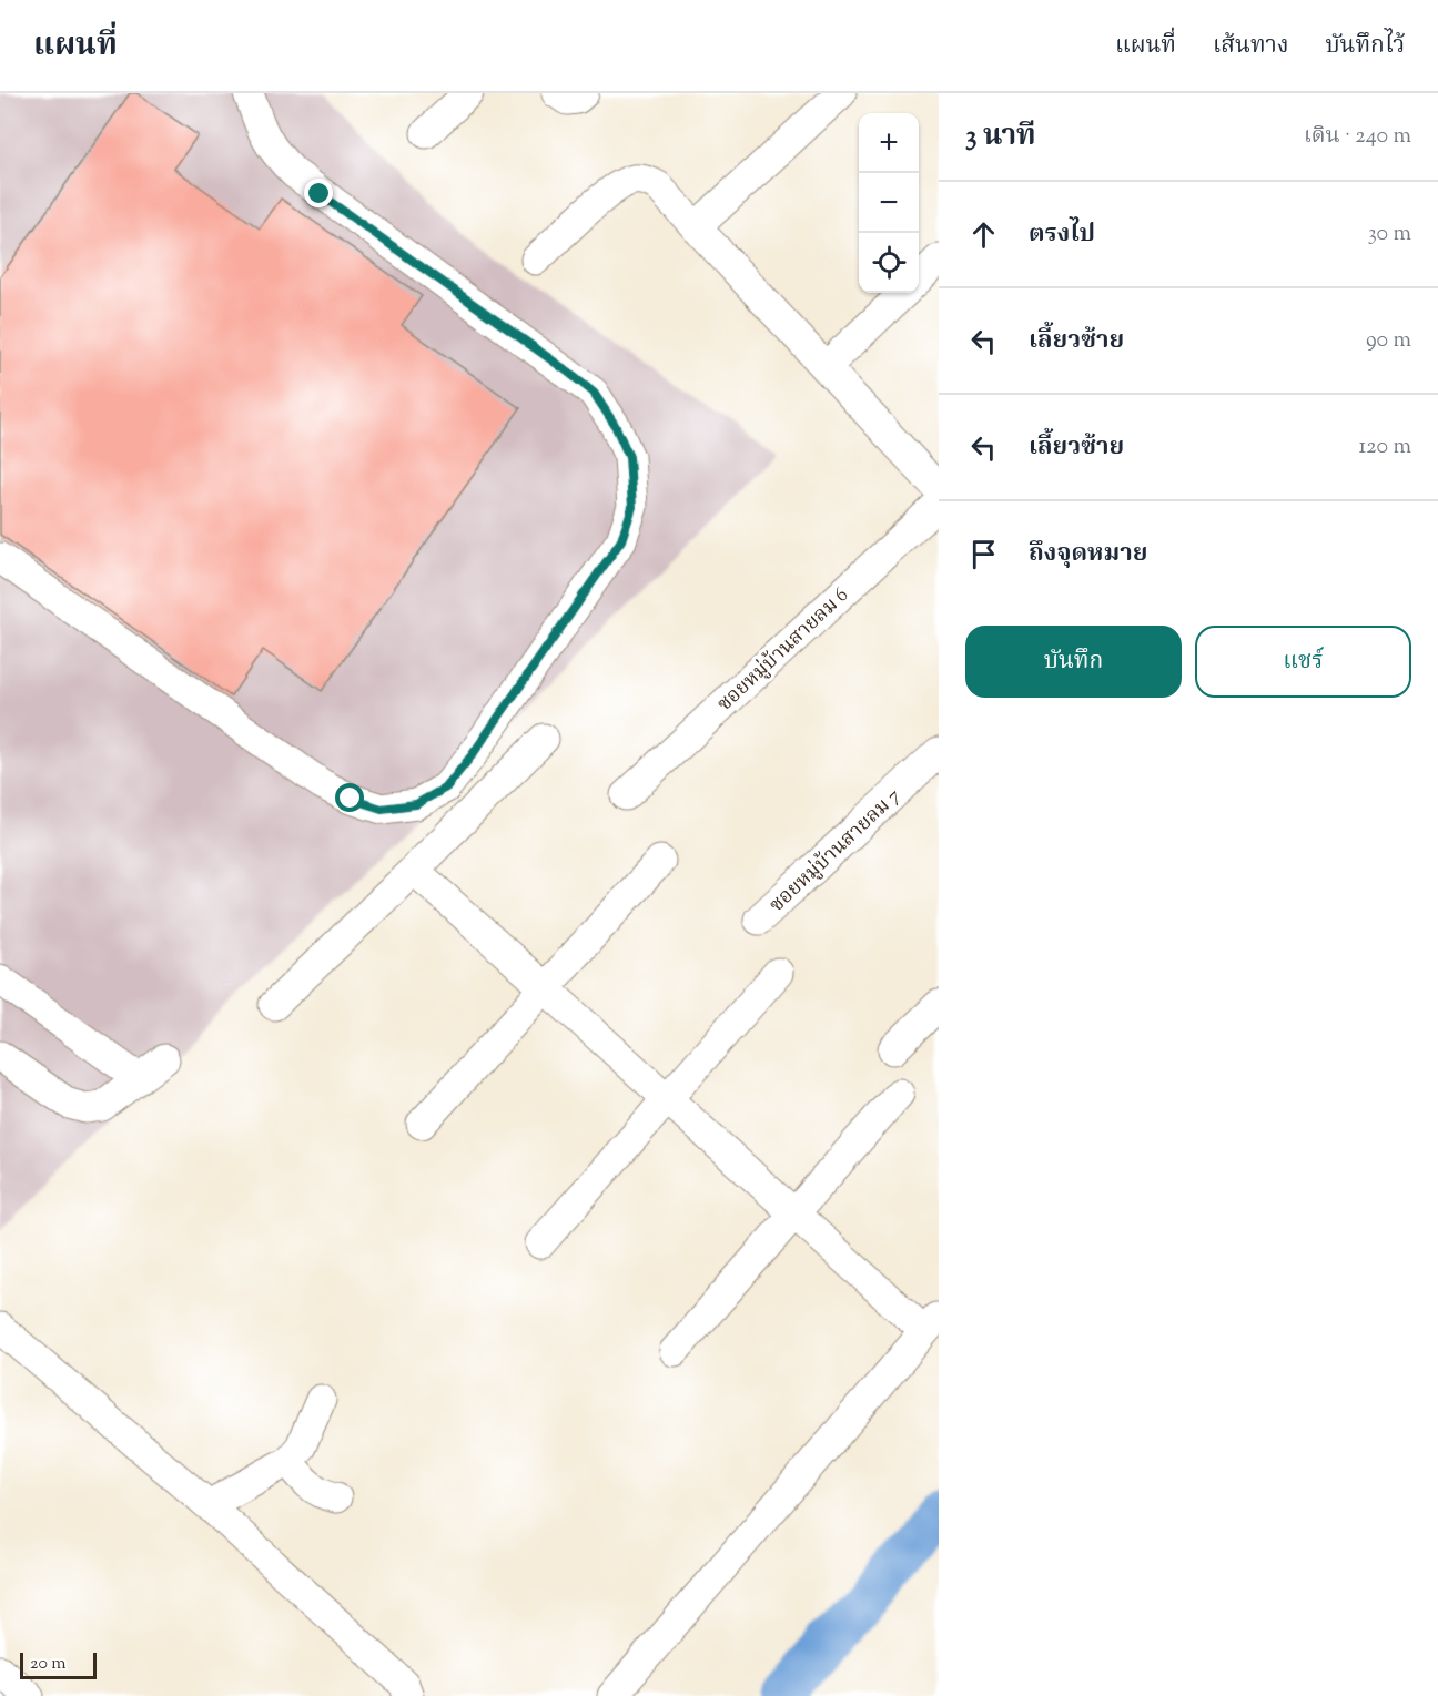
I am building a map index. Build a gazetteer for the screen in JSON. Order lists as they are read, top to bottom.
{
  "streets": {
    "street": ["ซอยหมู่บ้านสายลม 6", "ซอยหมู่บ้านสายลม 7"]
  },
  "scale_bar": "20 m",
  "page": {
    "header": "แผนที่",
    "nav": ["แผนที่", "เส้นทาง", "บันทึกไว้"],
    "heading": ["3 นาที", "เดิน · 240 m"],
    "map_buttons": ["+", "−"],
    "list": [
      ["ตรงไป", "30 m"],
      ["เลี้ยวซ้าย", "90 m"],
      ["เลี้ยวซ้าย", "120 m"],
      "ถึงจุดหมาย"
    ],
    "buttons": ["บันทึก", "แชร์"],
    "scale": "20 m"
  }
}
